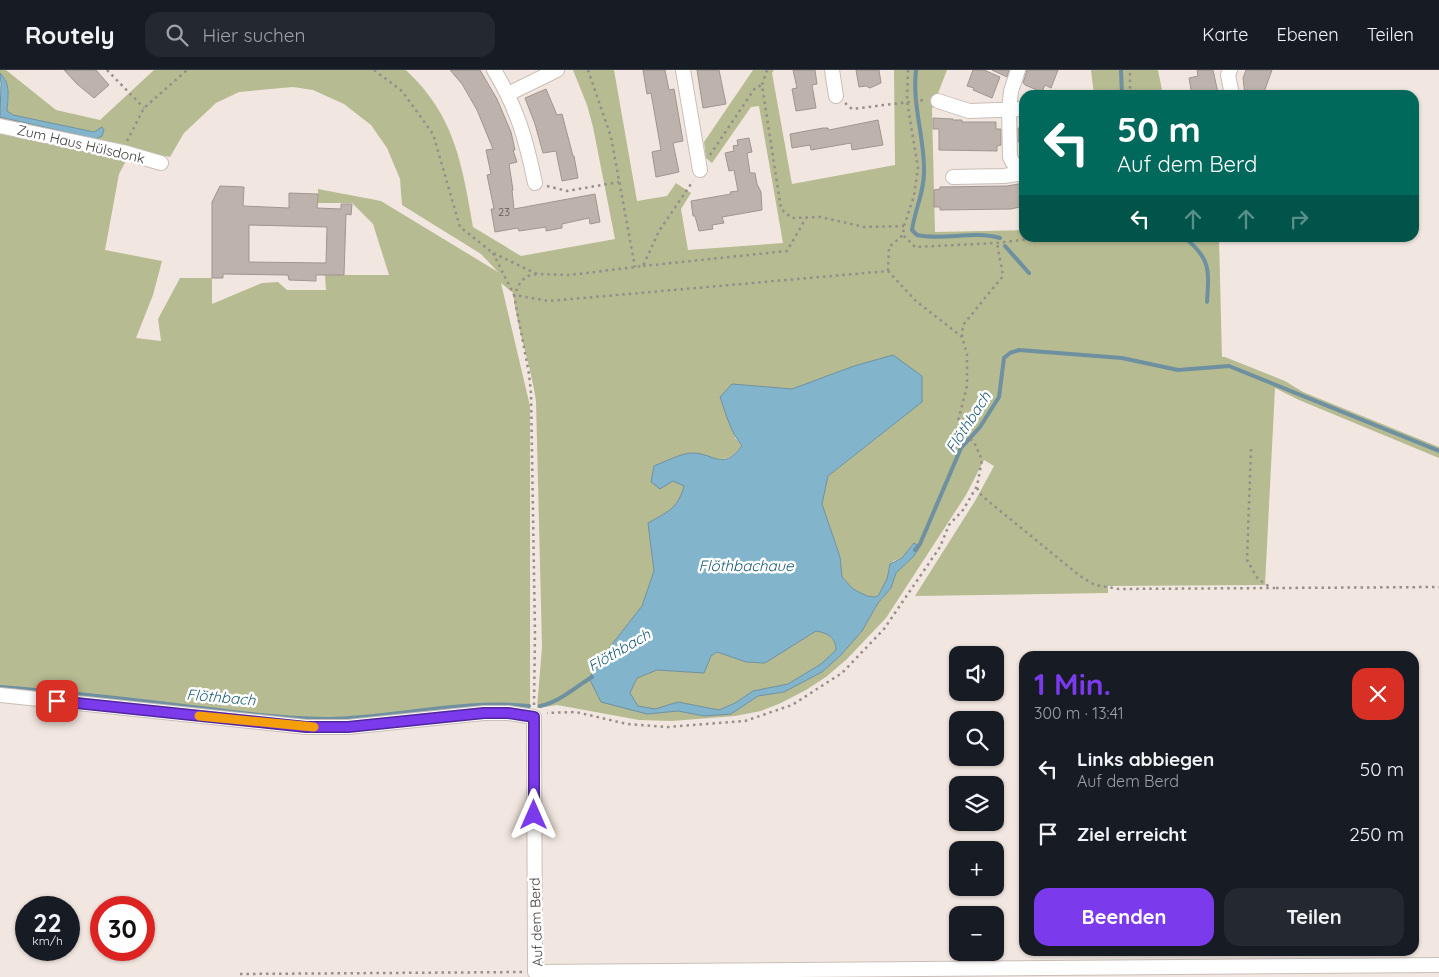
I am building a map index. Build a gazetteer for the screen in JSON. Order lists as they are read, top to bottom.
{
  "streets": {
    "street": ["Zum Haus Hülsdonk", "Auf dem Berd"]
  },
  "water": ["Flöthbach", "Flöthbachaue"],
  "house_numbers": ["23"],
  "page": {
    "header": "Routely",
    "search": "Hier suchen",
    "nav": ["Karte", "Ebenen", "Teilen"],
    "turn": ["50 m", "Auf dem Berd"],
    "map_buttons": ["+", "−"],
    "heading": ["1 Min.", "300 m · 13:41"],
    "list": [
      {
        "name": "Links abbiegen",
        "note": "Auf dem Berd",
        "value": "50 m"
      },
      {
        "name": "Ziel erreicht",
        "value": "250 m"
      }
    ],
    "buttons": ["Beenden", "Teilen"],
    "speed": "22 km/h",
    "limit": "30"
  }
}
